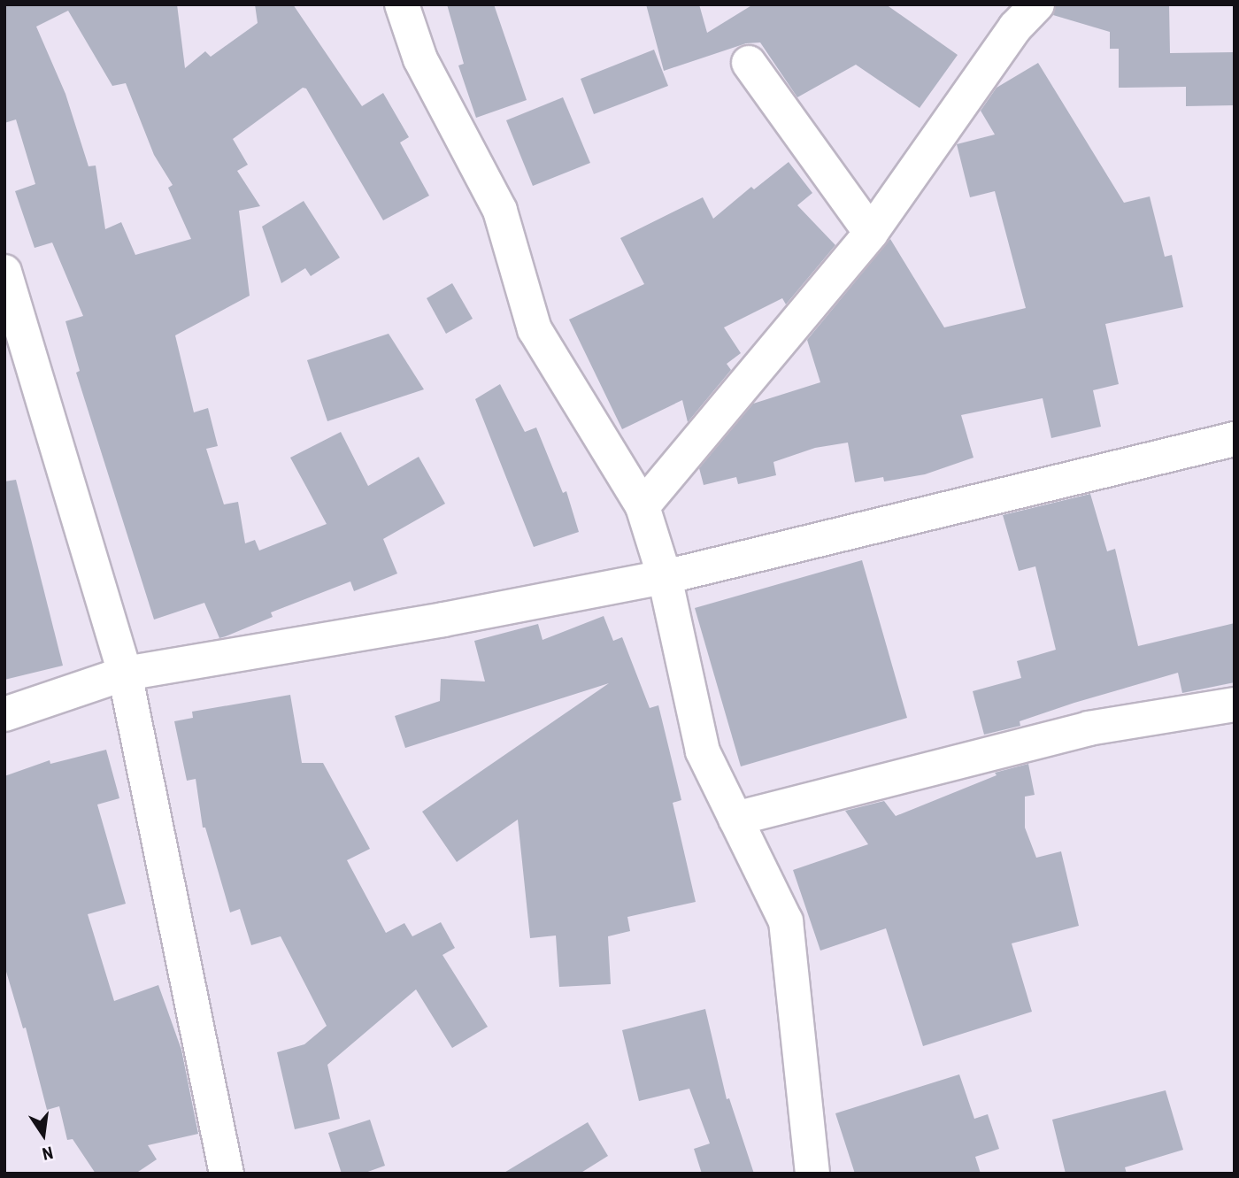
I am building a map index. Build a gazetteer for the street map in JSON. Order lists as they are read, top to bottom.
{
  "north": "bottom"
}
